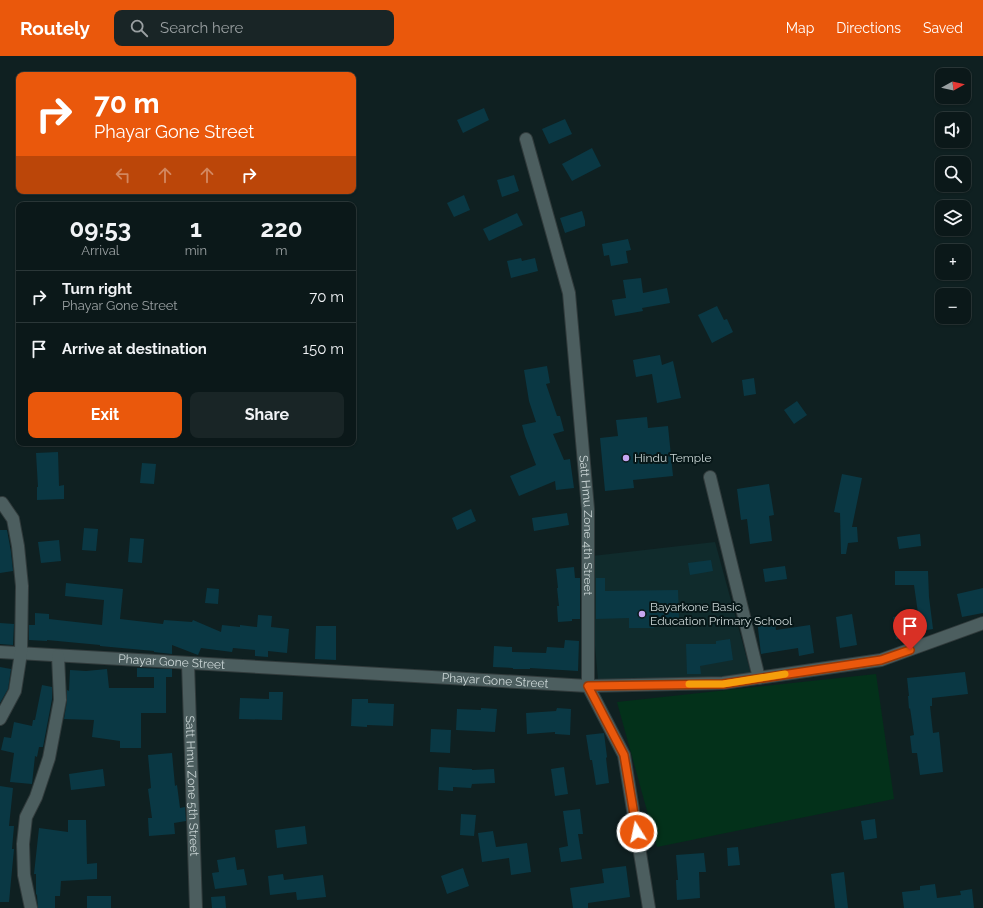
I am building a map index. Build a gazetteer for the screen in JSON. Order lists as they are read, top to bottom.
{
  "streets": {
    "street": ["Satt Hmu Zone 4th Street", "Phayar Gone Street", "Satt Hmu Zone 5th Street"]
  },
  "crossings": [
    ["Satt Hmu Zone 4th Street", "Phayar Gone Street"],
    ["Phayar Gone Street", "Satt Hmu Zone 5th Street"]
  ],
  "places": ["Hindu Temple", "Bayarkone Basic Education Primary School"],
  "north": "right",
  "page": {
    "header": "Routely",
    "search": "Search here",
    "nav": ["Map", "Directions", "Saved"],
    "map_buttons": ["+", "−"],
    "turn": ["70 m", "Phayar Gone Street"],
    "eta": [
      "09:53",
      "Arrival",
      "1",
      "min",
      "220",
      "m"
    ],
    "list": [
      {
        "name": "Turn right",
        "note": "Phayar Gone Street",
        "value": "70 m"
      },
      {
        "name": "Arrive at destination",
        "value": "150 m"
      }
    ],
    "buttons": ["Exit", "Share"]
  }
}
